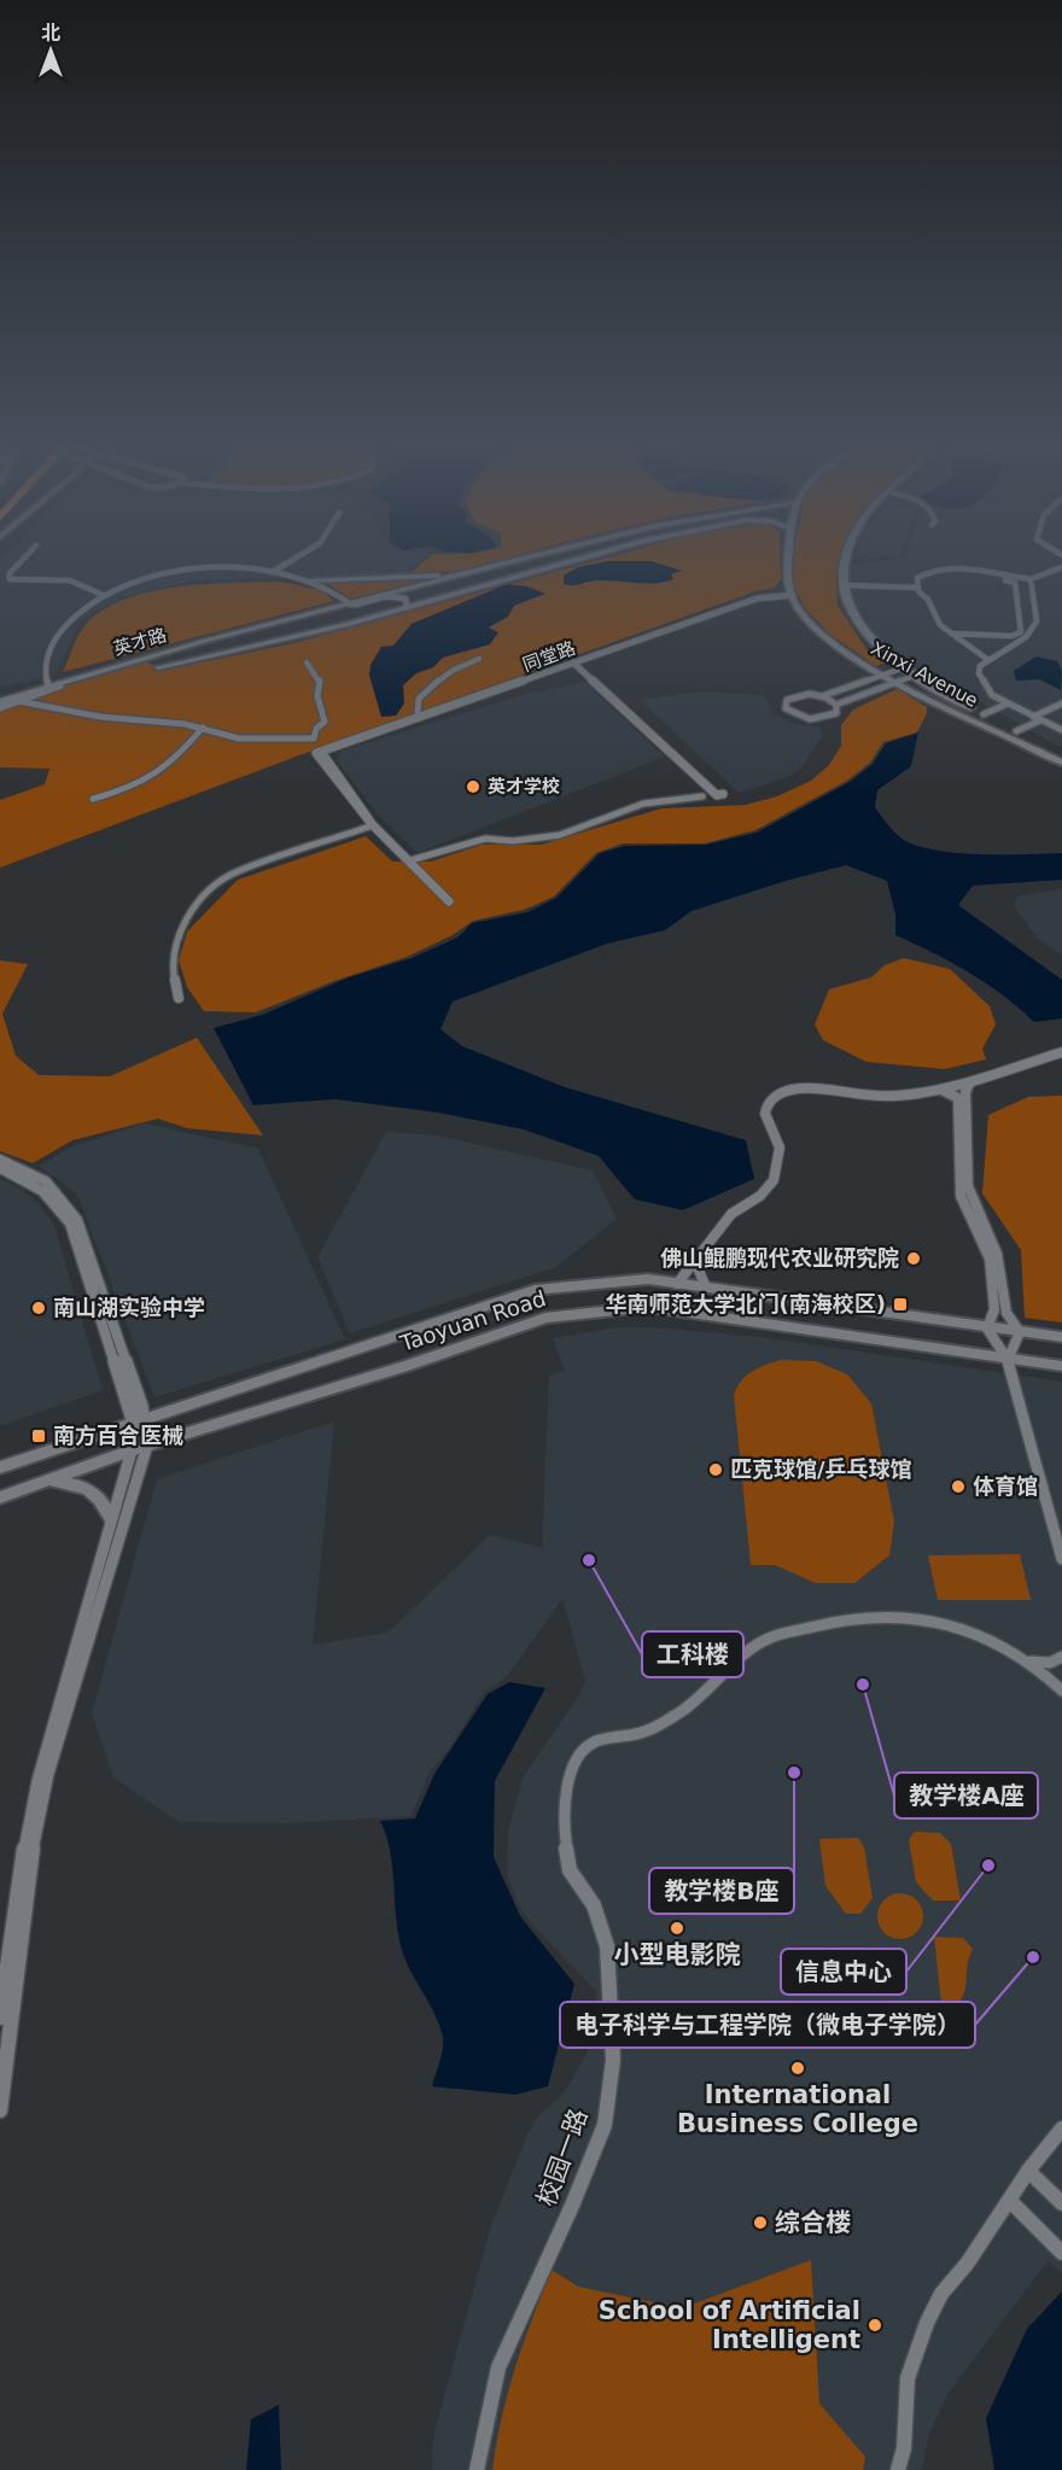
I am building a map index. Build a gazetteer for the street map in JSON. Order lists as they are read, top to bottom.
{
  "streets": {
    "main road": ["英才路", "Xinxi Avenue", "Taoyuan Road"],
    "street": ["同堂路", "校园一路"]
  },
  "crossings": [
    ["同堂路", "Xinxi Avenue"]
  ],
  "places": {
    "other": [
      "英才学校",
      "佛山鲲鹏现代农业研究院",
      "南山湖实验中学",
      "匹克球馆/乒乓球馆",
      "体育馆",
      "工科楼",
      "教学楼A座",
      "教学楼B座",
      "信息中心",
      "小型电影院",
      "电子科学与工程学院（微电子学院）",
      "International Business College",
      "综合楼",
      "School of Artificial Intelligent"
    ],
    "transit": ["华南师范大学北门(南海校区)", "南方百合医械"]
  },
  "north": "top"
}
